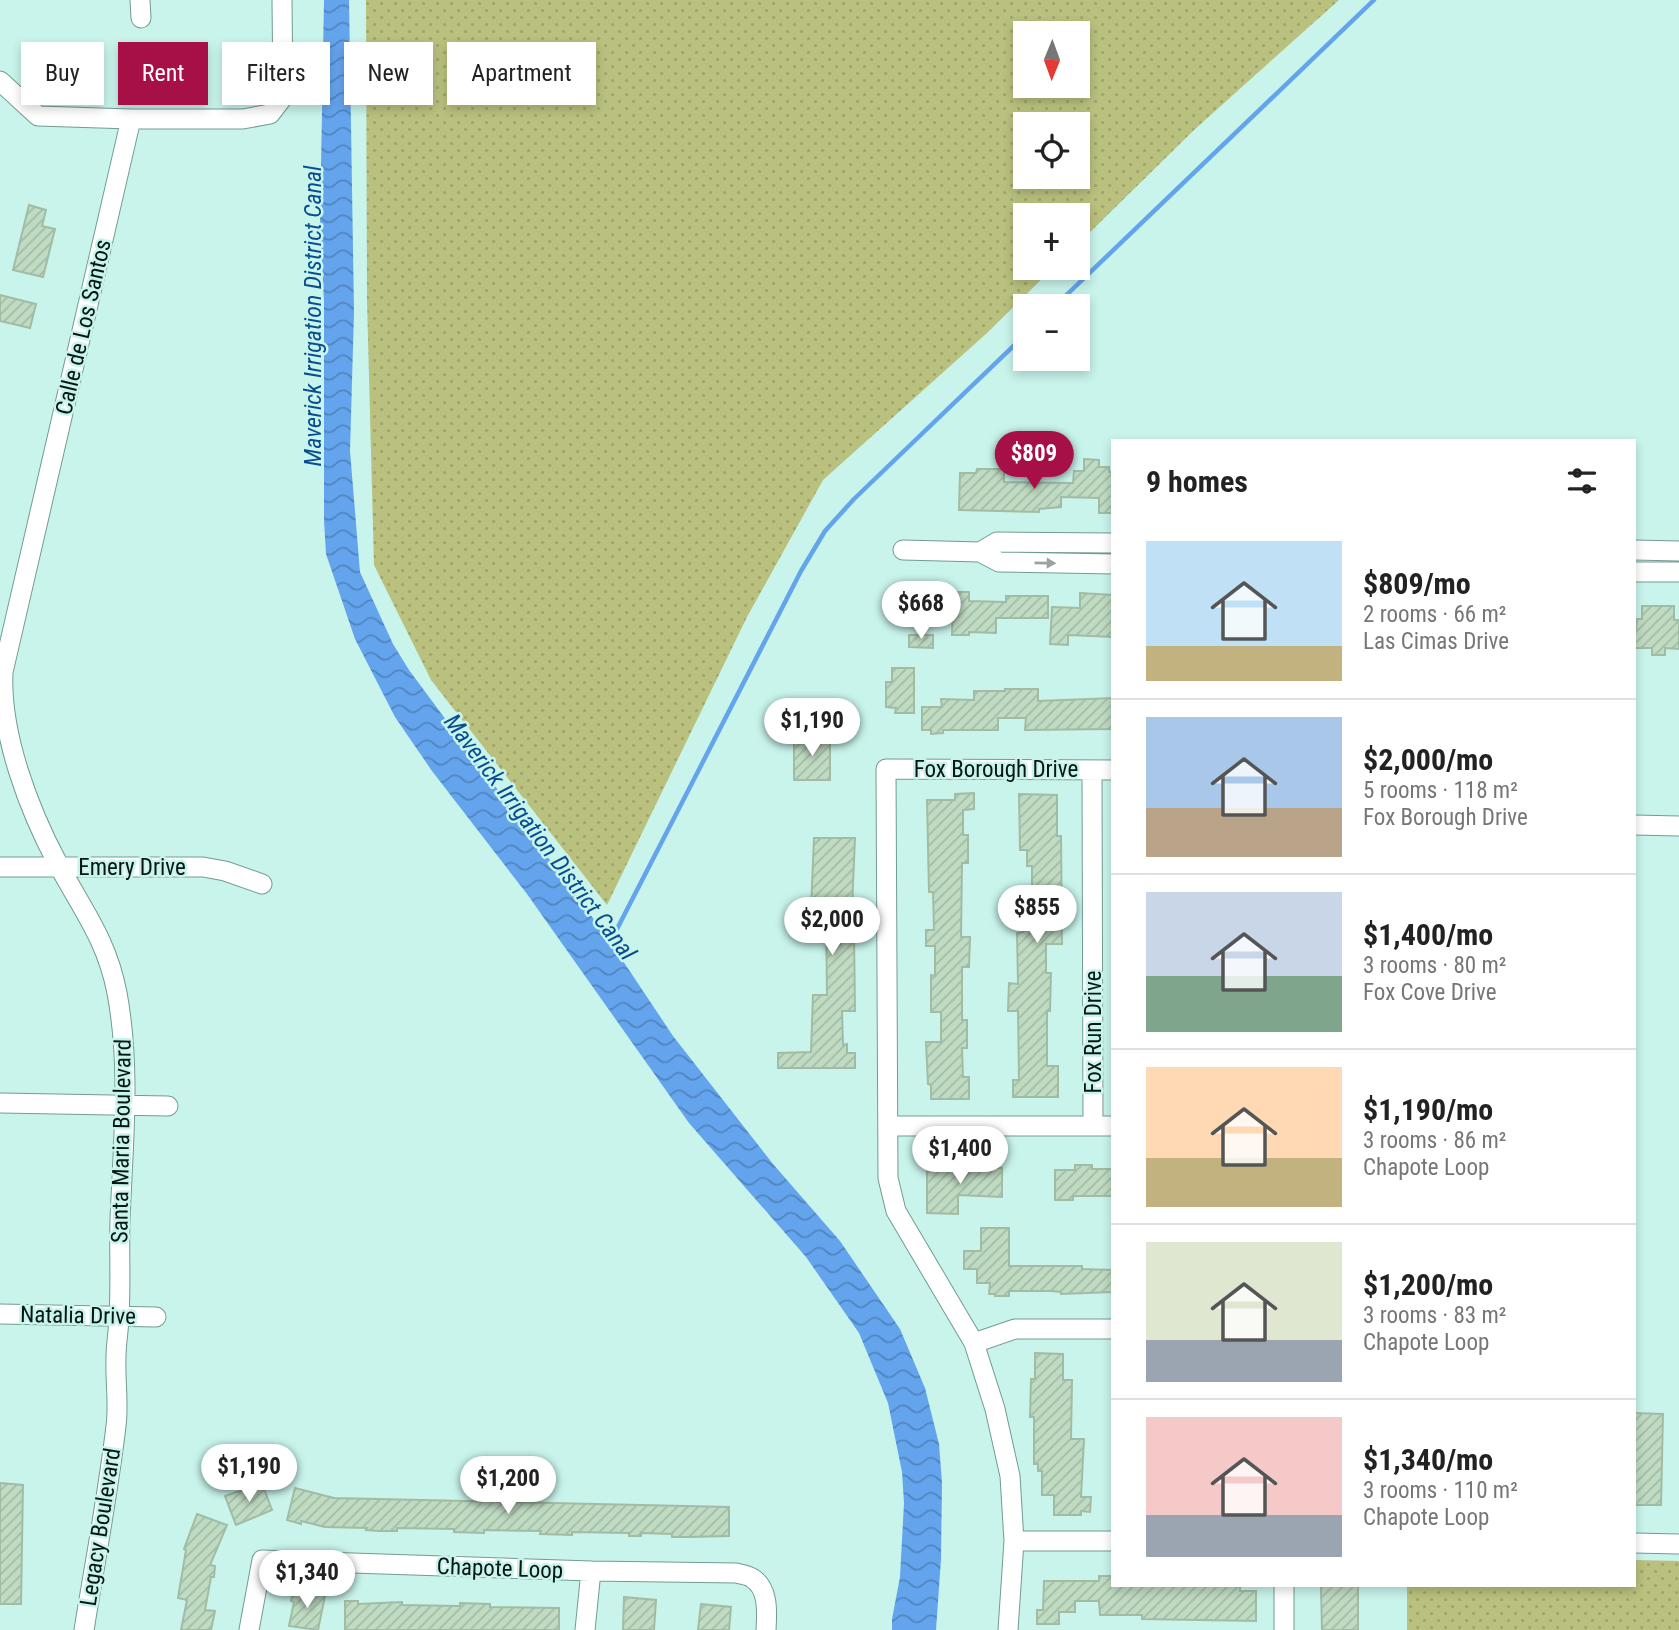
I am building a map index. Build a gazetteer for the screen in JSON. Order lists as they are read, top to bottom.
{
  "streets": {
    "street": [
      "Calle de Los Santos",
      "Fox Borough Drive",
      "Emery Drive",
      "Fox Run Drive",
      "Santa Maria Boulevard",
      "Natalia Drive",
      "Legacy Boulevard",
      "Chapote Loop"
    ]
  },
  "crossings": [
    ["Calle de Los Santos", "Santa Maria Boulevard"],
    ["Fox Borough Drive", "Fox Run Drive"],
    ["Emery Drive", "Santa Maria Boulevard"],
    ["Santa Maria Boulevard", "Natalia Drive"],
    ["Santa Maria Boulevard", "Legacy Boulevard"]
  ],
  "water": ["Maverick Irrigation District Canal"],
  "north": "bottom",
  "page": {
    "map_buttons": ["+", "−"],
    "chip": [
      "Buy",
      "Rent",
      "Filters",
      "New",
      "Apartment"
    ],
    "price": [
      "$809",
      "$668",
      "$1,190",
      "$855",
      "$2,000",
      "$1,400",
      "$1,190",
      "$1,200",
      "$1,340"
    ],
    "heading": "9 homes",
    "list": [
      {
        "name": "$809/mo",
        "note": "2 rooms · 66 m² · Las Cimas Drive"
      },
      {
        "name": "$2,000/mo",
        "note": "5 rooms · 118 m² · Fox Borough Drive"
      },
      {
        "name": "$1,400/mo",
        "note": "3 rooms · 80 m² · Fox Cove Drive"
      },
      {
        "name": "$1,190/mo",
        "note": "3 rooms · 86 m² · Chapote Loop"
      },
      {
        "name": "$1,200/mo",
        "note": "3 rooms · 83 m² · Chapote Loop"
      },
      {
        "name": "$1,340/mo",
        "note": "3 rooms · 110 m² · Chapote Loop"
      }
    ]
  }
}
